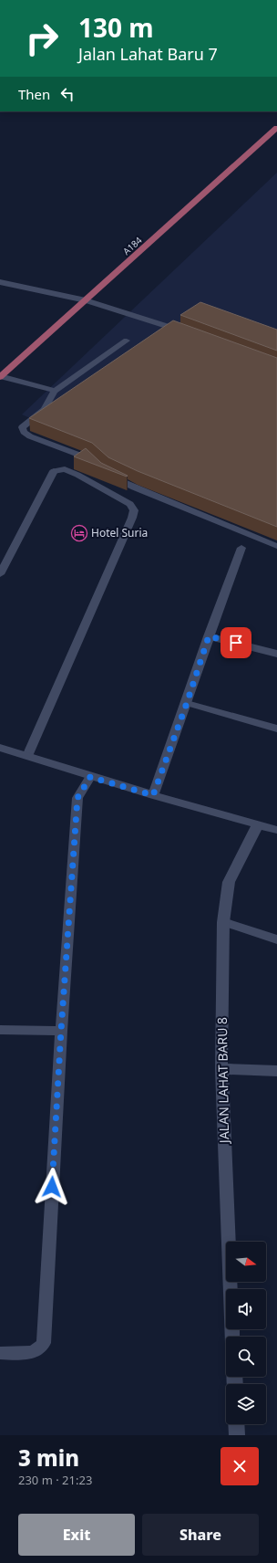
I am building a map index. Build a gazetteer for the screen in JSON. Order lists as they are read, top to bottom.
{
  "streets": {
    "main road": ["A184"],
    "street": ["JALAN LAHAT BARU 8"]
  },
  "places": {
    "hotel": ["Hotel Suria"]
  },
  "north": "right",
  "page": {
    "turn": ["130 m", "Jalan Lahat Baru 7"],
    "then": "Then",
    "heading": ["3 min", "230 m · 21:23"],
    "buttons": ["Exit", "Share"]
  }
}
